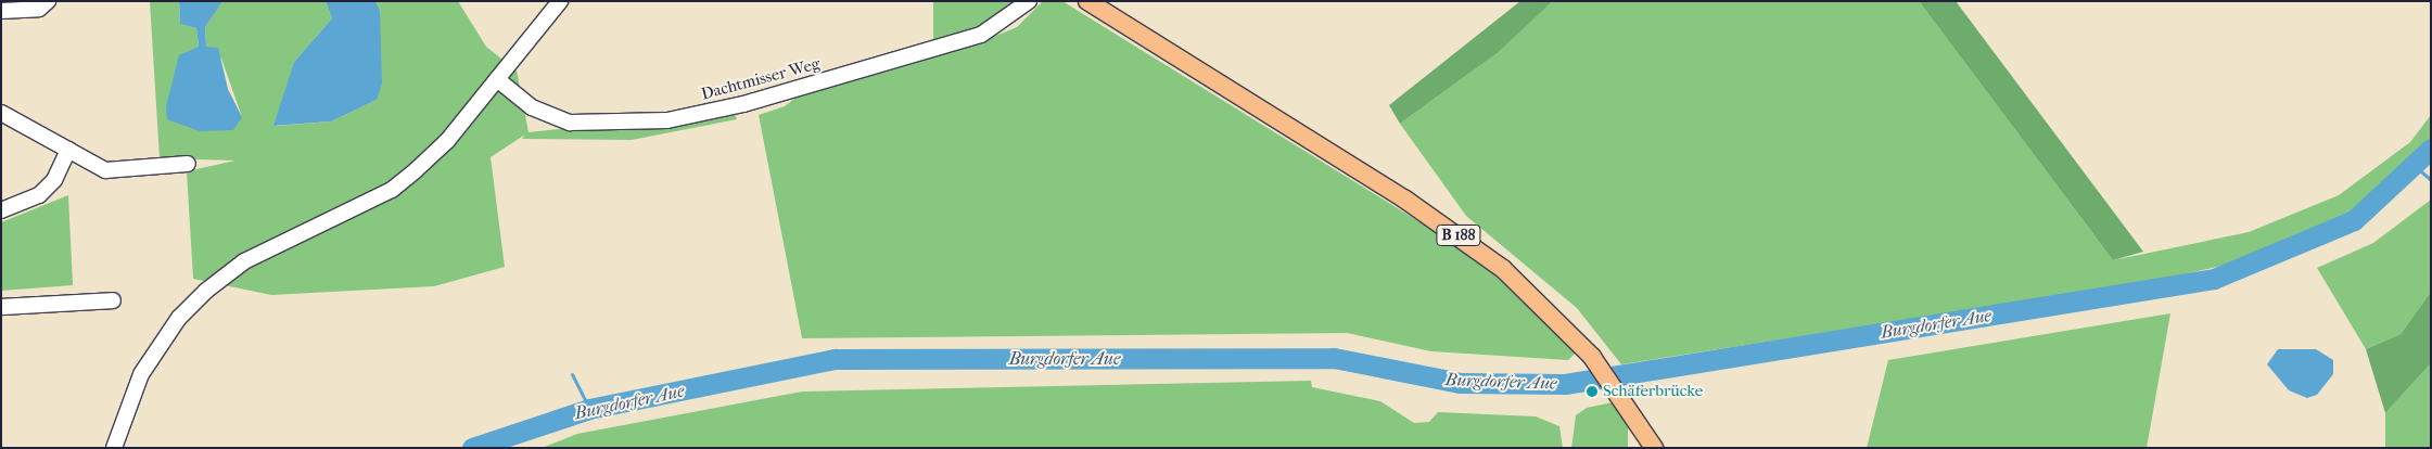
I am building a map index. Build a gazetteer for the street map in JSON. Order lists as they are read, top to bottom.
{
  "streets": {
    "main road": ["B 188"],
    "street": ["Dachtmisser Weg"]
  },
  "water": ["Burgdorfer Aue"],
  "places": ["Schäferbrücke"]
}
